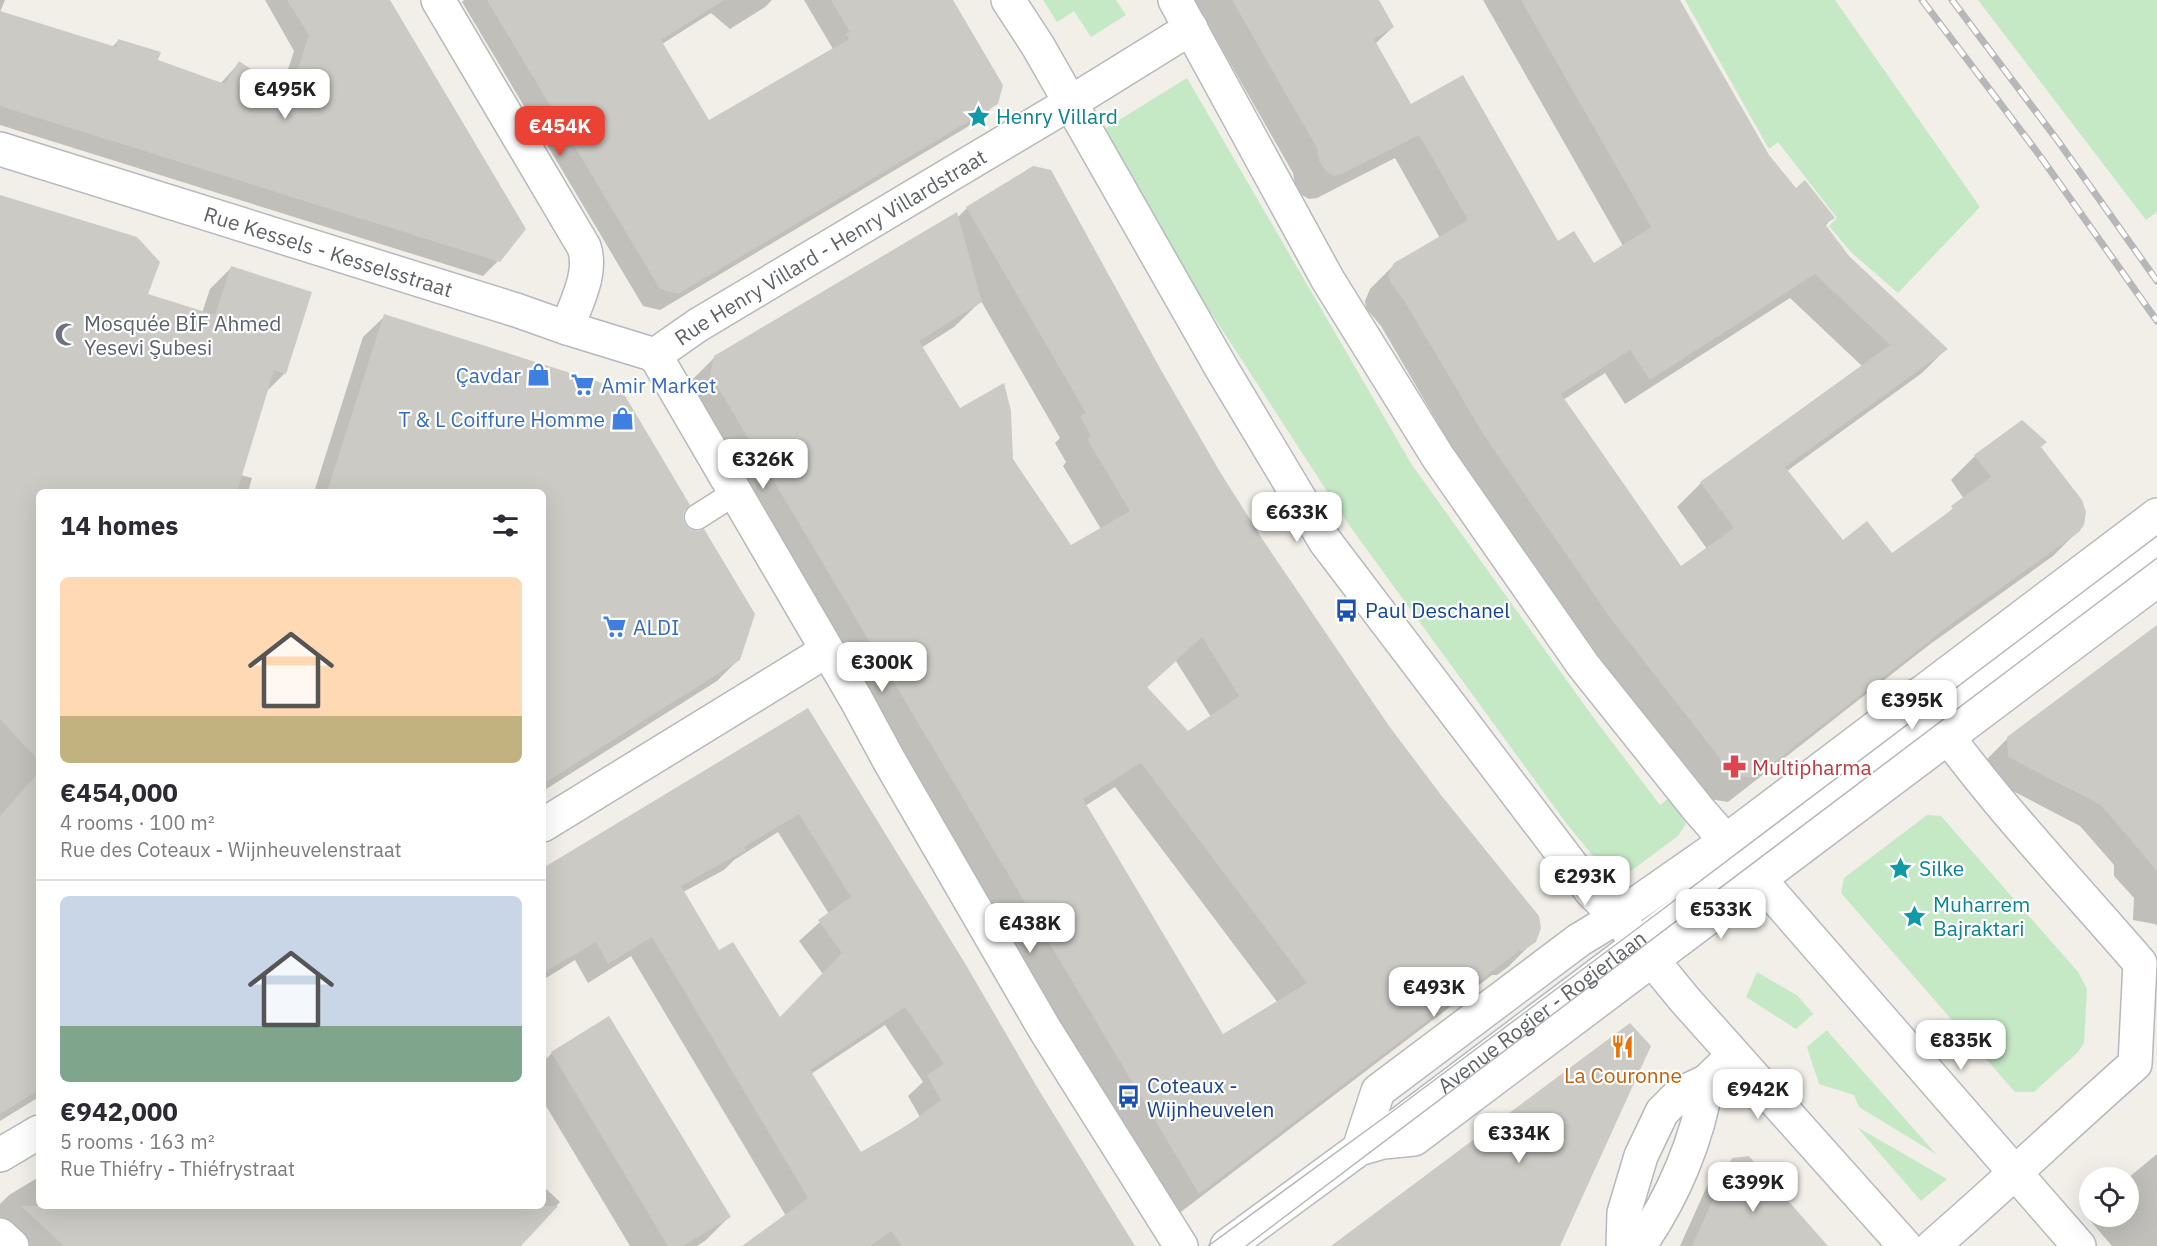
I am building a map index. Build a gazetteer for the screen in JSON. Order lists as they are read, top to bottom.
{
  "streets": {
    "street": ["Rue Henry Villard - Henry Villardstraat", "Rue Kessels - Kesselsstraat", "Avenue Rogier - Rogierlaan"]
  },
  "crossings": [
    ["Rue Henry Villard - Henry Villardstraat", "Rue Kessels - Kesselsstraat"]
  ],
  "places": {
    "place": ["Henry Villard", "Silke", "Muharrem Bajraktari"],
    "mosque": ["Mosquée BİF Ahmed Yesevi Şubesi"],
    "shop": ["Çavdar", "T & L Coiffure Homme"],
    "supermarket": ["Amir Market", "ALDI"],
    "bus stop": ["Paul Deschanel", "Coteaux - Wijnheuvelen"],
    "pharmacy": ["Multipharma"],
    "restaurant": ["La Couronne"]
  },
  "page": {
    "price": [
      "€495K",
      "€454K",
      "€326K",
      "€633K",
      "€300K",
      "€395K",
      "€293K",
      "€533K",
      "€438K",
      "€493K",
      "€835K",
      "€942K",
      "€334K",
      "€399K"
    ],
    "heading": "14 homes",
    "list": [
      {
        "name": "€454,000",
        "note": "4 rooms · 100 m² · Rue des Coteaux - Wijnheuvelenstraat"
      },
      {
        "name": "€942,000",
        "note": "5 rooms · 163 m² · Rue Thiéfry - Thiéfrystraat"
      }
    ]
  }
}
